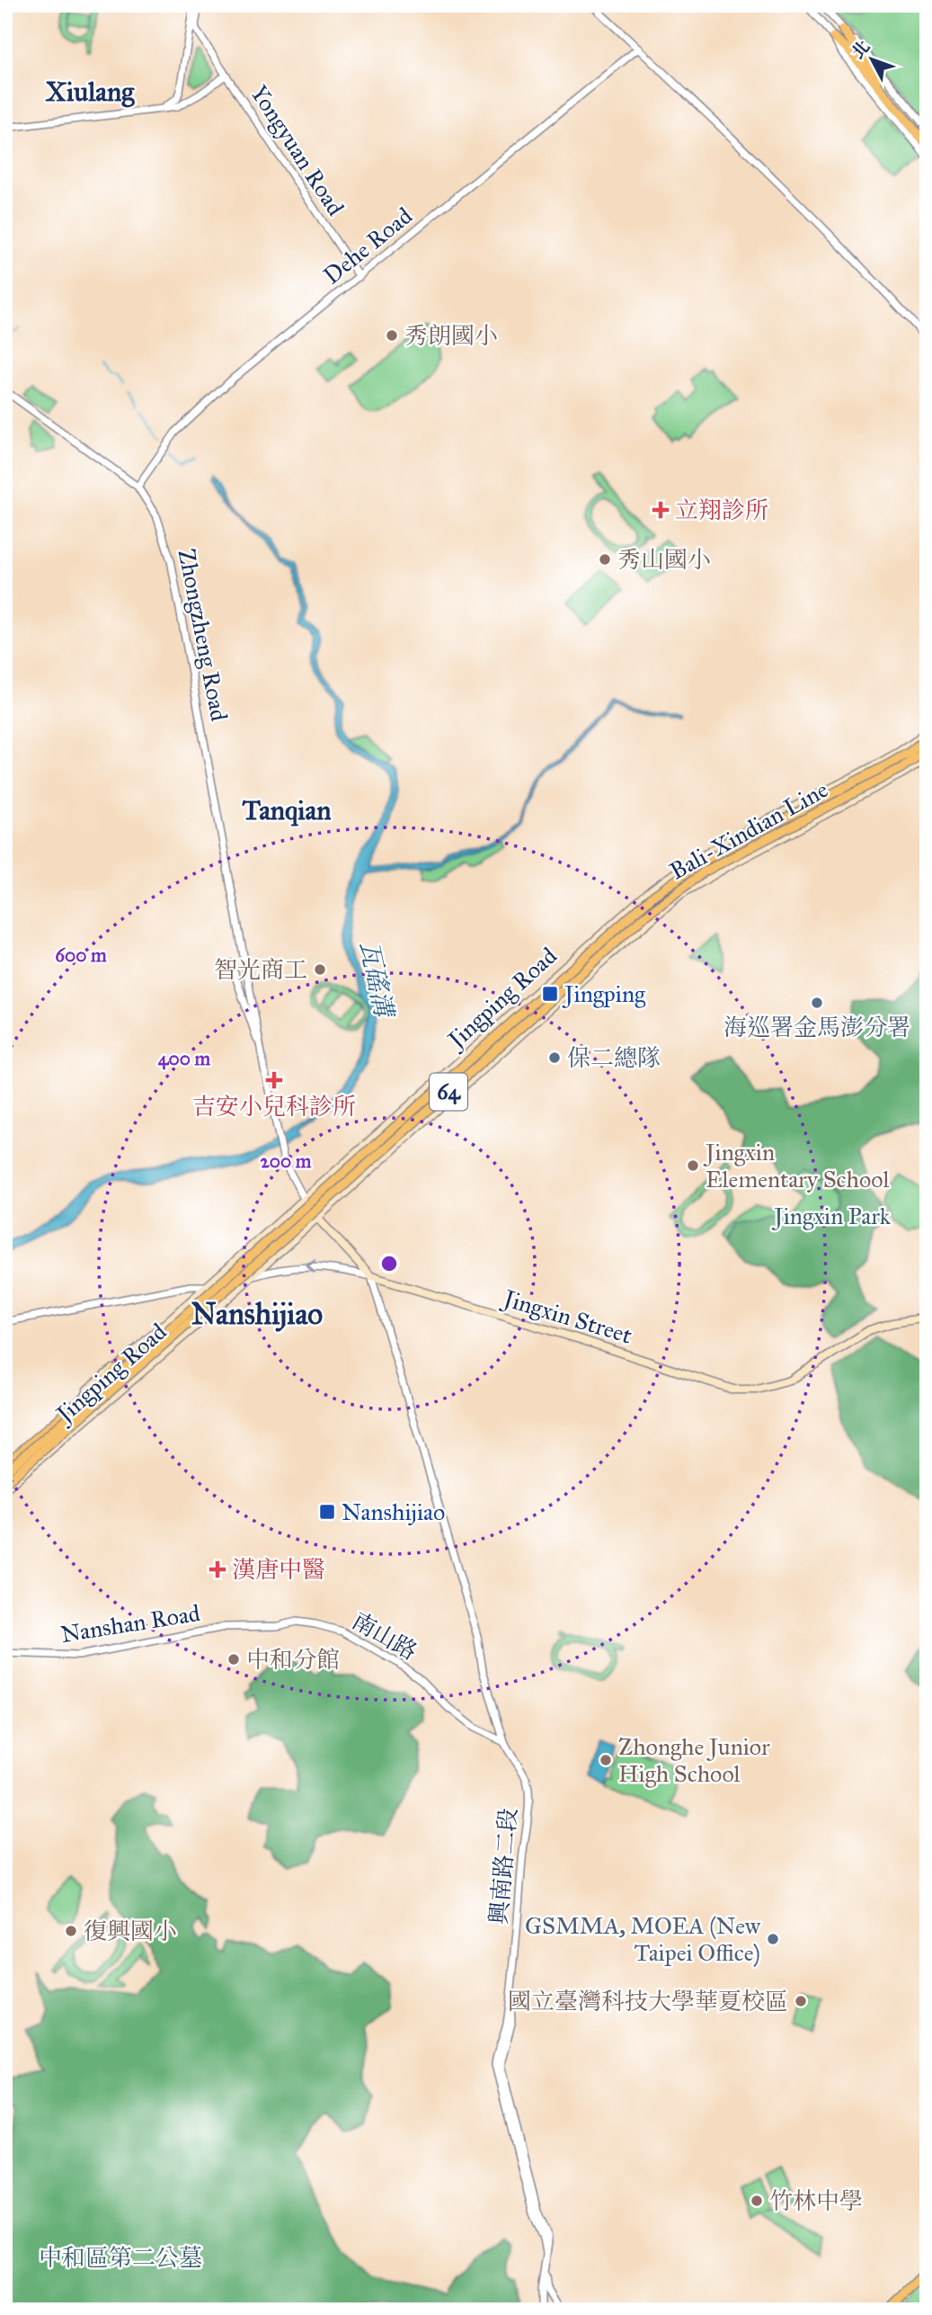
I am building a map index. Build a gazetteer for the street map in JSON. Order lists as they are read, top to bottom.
{
  "streets": {
    "highway": ["Bali-Xindian Line", "64"],
    "main road": ["Jingping Road", "Jingxin Street"],
    "street": [
      "Yongyuan Road",
      "Dehe Road",
      "Zhongzheng Road",
      "南山路",
      "興南路二段"
    ]
  },
  "crossings": [
    ["Yongyuan Road", "Dehe Road"],
    ["Dehe Road", "Zhongzheng Road"],
    ["Jingping Road", "Jingxin Street"],
    ["Jingxin Street", "興南路二段"],
    ["南山路", "興南路二段"]
  ],
  "districts": ["Xiulang", "Tanqian", "Nanshijiao"],
  "water": ["瓦磘溝"],
  "parks": ["Jingxin Park", "中和區第二公墓"],
  "places": {
    "other": [
      "秀朗國小",
      "秀山國小",
      "智光商工",
      "海巡署金馬澎分署",
      "保二總隊",
      "Jingxin Elementary School",
      "中和分館",
      "Zhonghe Junior High School",
      "復興國小",
      "GSMMA, MOEA (New Taipei Office)",
      "國立臺灣科技大學華夏校區",
      "竹林中學"
    ],
    "health": ["立翔診所", "吉安小兒科診所", "漢唐中醫"],
    "transit": ["Jingping", "Nanshijiao"]
  },
  "north": "top left",
  "rings": ["600 m", "400 m", "200 m"]
}
